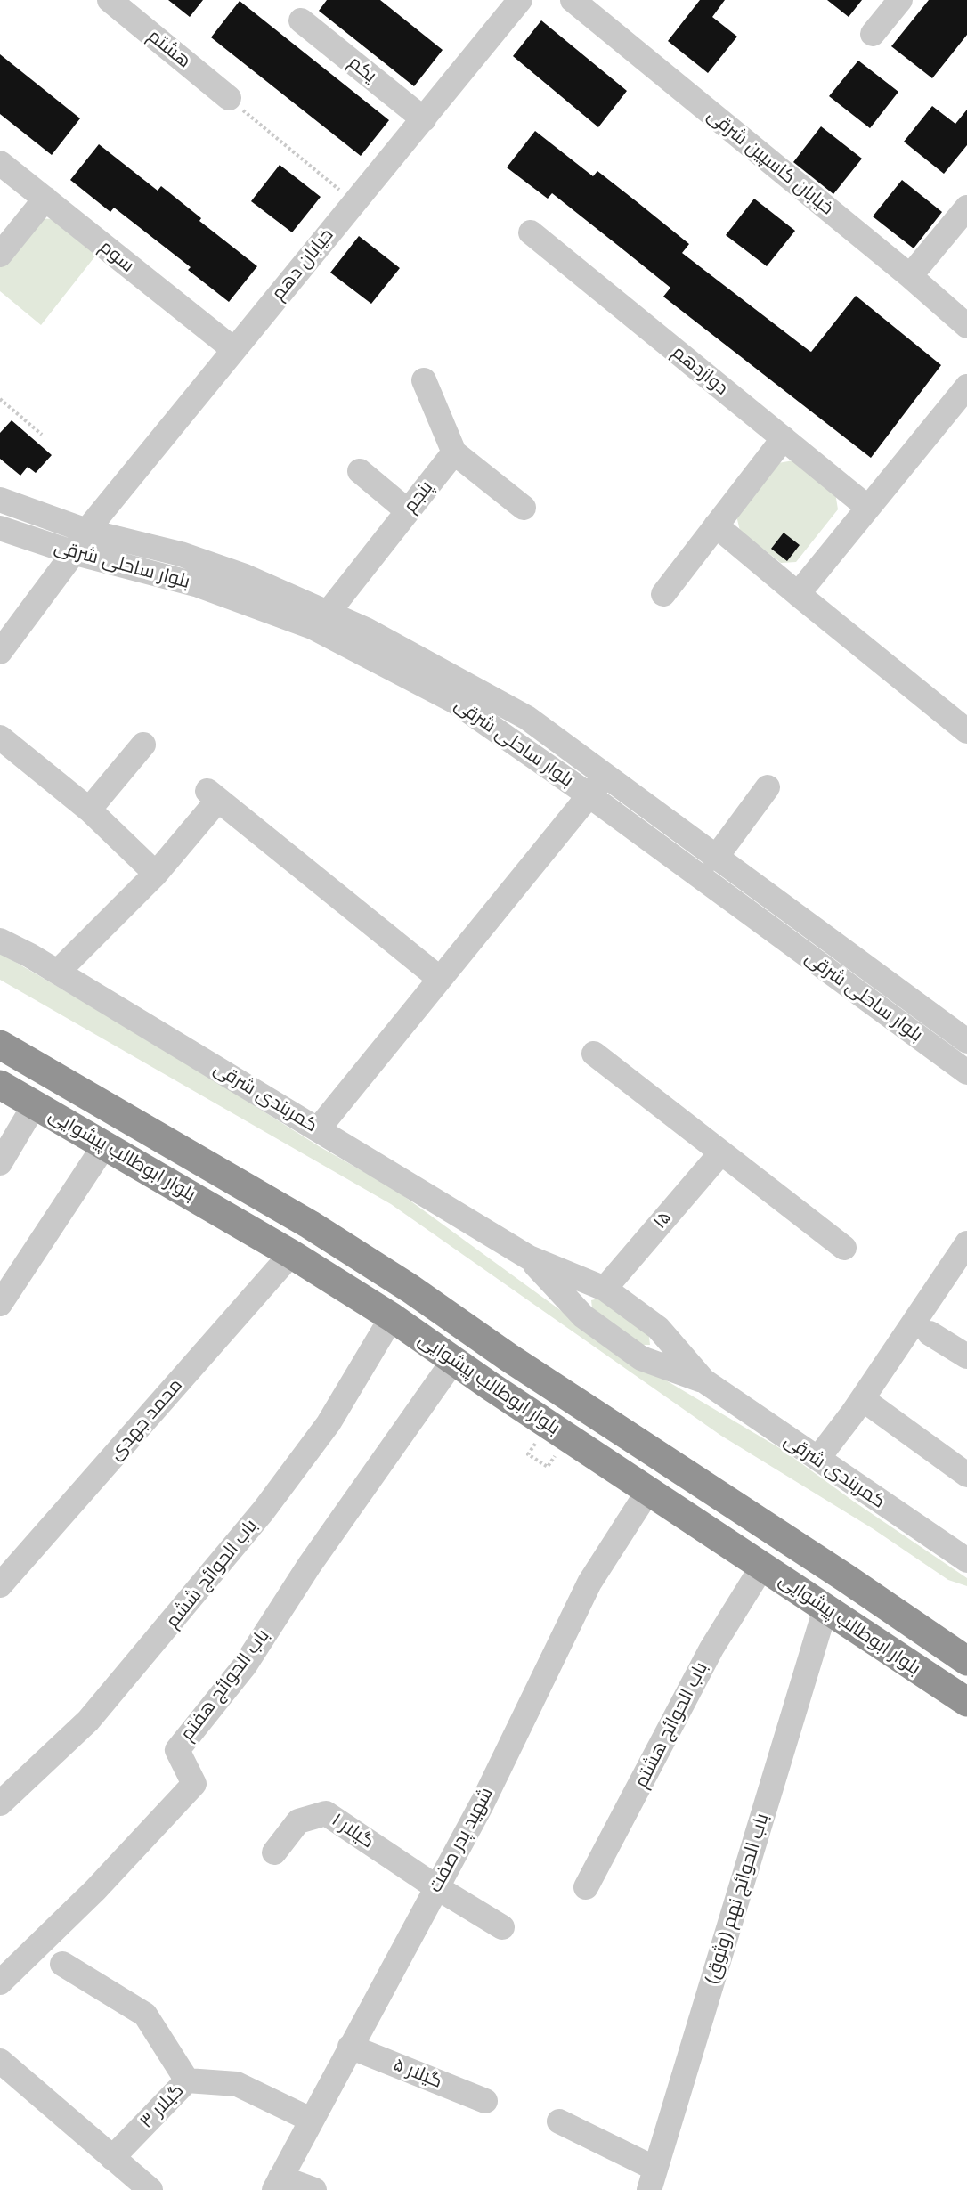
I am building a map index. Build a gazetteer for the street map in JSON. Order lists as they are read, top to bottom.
{
  "streets": {
    "highway": ["بلوار ابوطالب پیشوایی"],
    "street": [
      "هشتم",
      "یکم",
      "خیابان کاسپین شرقی",
      "سوم",
      "خیابان دهم",
      "دوازدهم",
      "پنجم",
      "بلوار ساحلی شرقی",
      "کمربندی شرقی",
      "۱۵",
      "محمد جهدی",
      "باب الحوائج ششم",
      "باب الحوائج هفتم",
      "باب الحوائج هشتم",
      "گیلار ۱",
      "شهید پدر صفت",
      "باب الحوائج نهم (وثوق)",
      "گیلار ۵",
      "گیلار ۳"
    ]
  },
  "crossings": [
    ["یکم", "خیابان دهم"],
    ["سوم", "خیابان دهم"],
    ["خیابان دهم", "بلوار ساحلی شرقی"],
    ["پنجم", "بلوار ساحلی شرقی"],
    ["کمربندی شرقی", "۱۵"],
    ["بلوار ابوطالب پیشوایی", "محمد جهدی"],
    ["بلوار ابوطالب پیشوایی", "باب الحوائج ششم"],
    ["بلوار ابوطالب پیشوایی", "باب الحوائج هفتم"],
    ["بلوار ابوطالب پیشوایی", "باب الحوائج هشتم"],
    ["بلوار ابوطالب پیشوایی", "شهید پدر صفت"],
    ["بلوار ابوطالب پیشوایی", "باب الحوائج نهم (وثوق)"],
    ["گیلار ۱", "شهید پدر صفت"],
    ["شهید پدر صفت", "گیلار ۵"],
    ["شهید پدر صفت", "گیلار ۳"]
  ]
}
